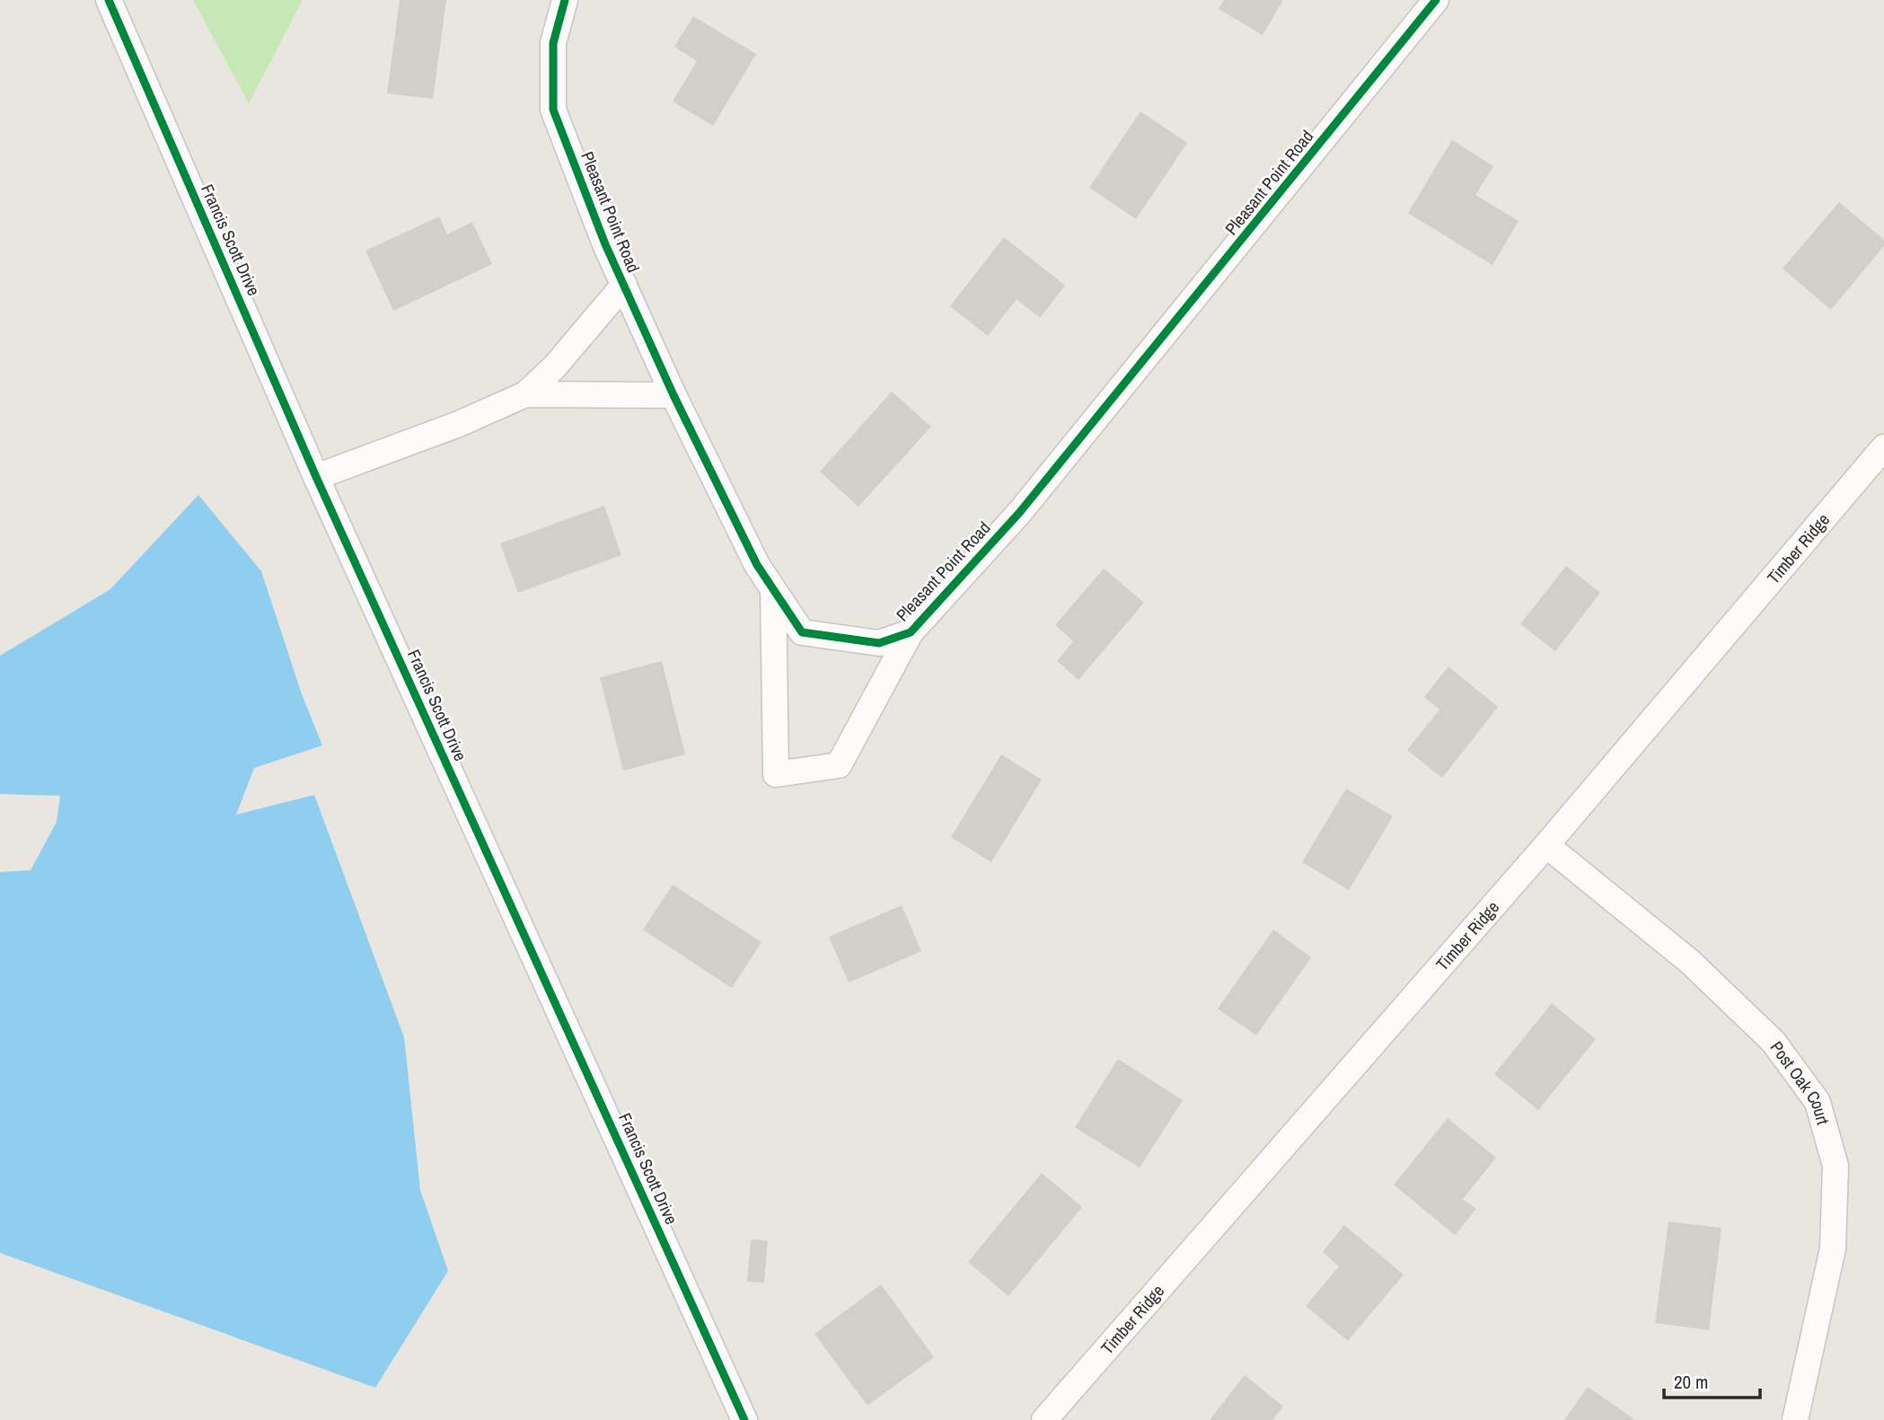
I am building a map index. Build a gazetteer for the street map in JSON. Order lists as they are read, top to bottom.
{
  "streets": {
    "street": [
      "Pleasant Point Road",
      "Francis Scott Drive",
      "Timber Ridge",
      "Post Oak Court"
    ]
  },
  "crossings": [
    ["Pleasant Point Road", "Francis Scott Drive"],
    ["Timber Ridge", "Post Oak Court"]
  ],
  "scale_bar": "20 m"
}
